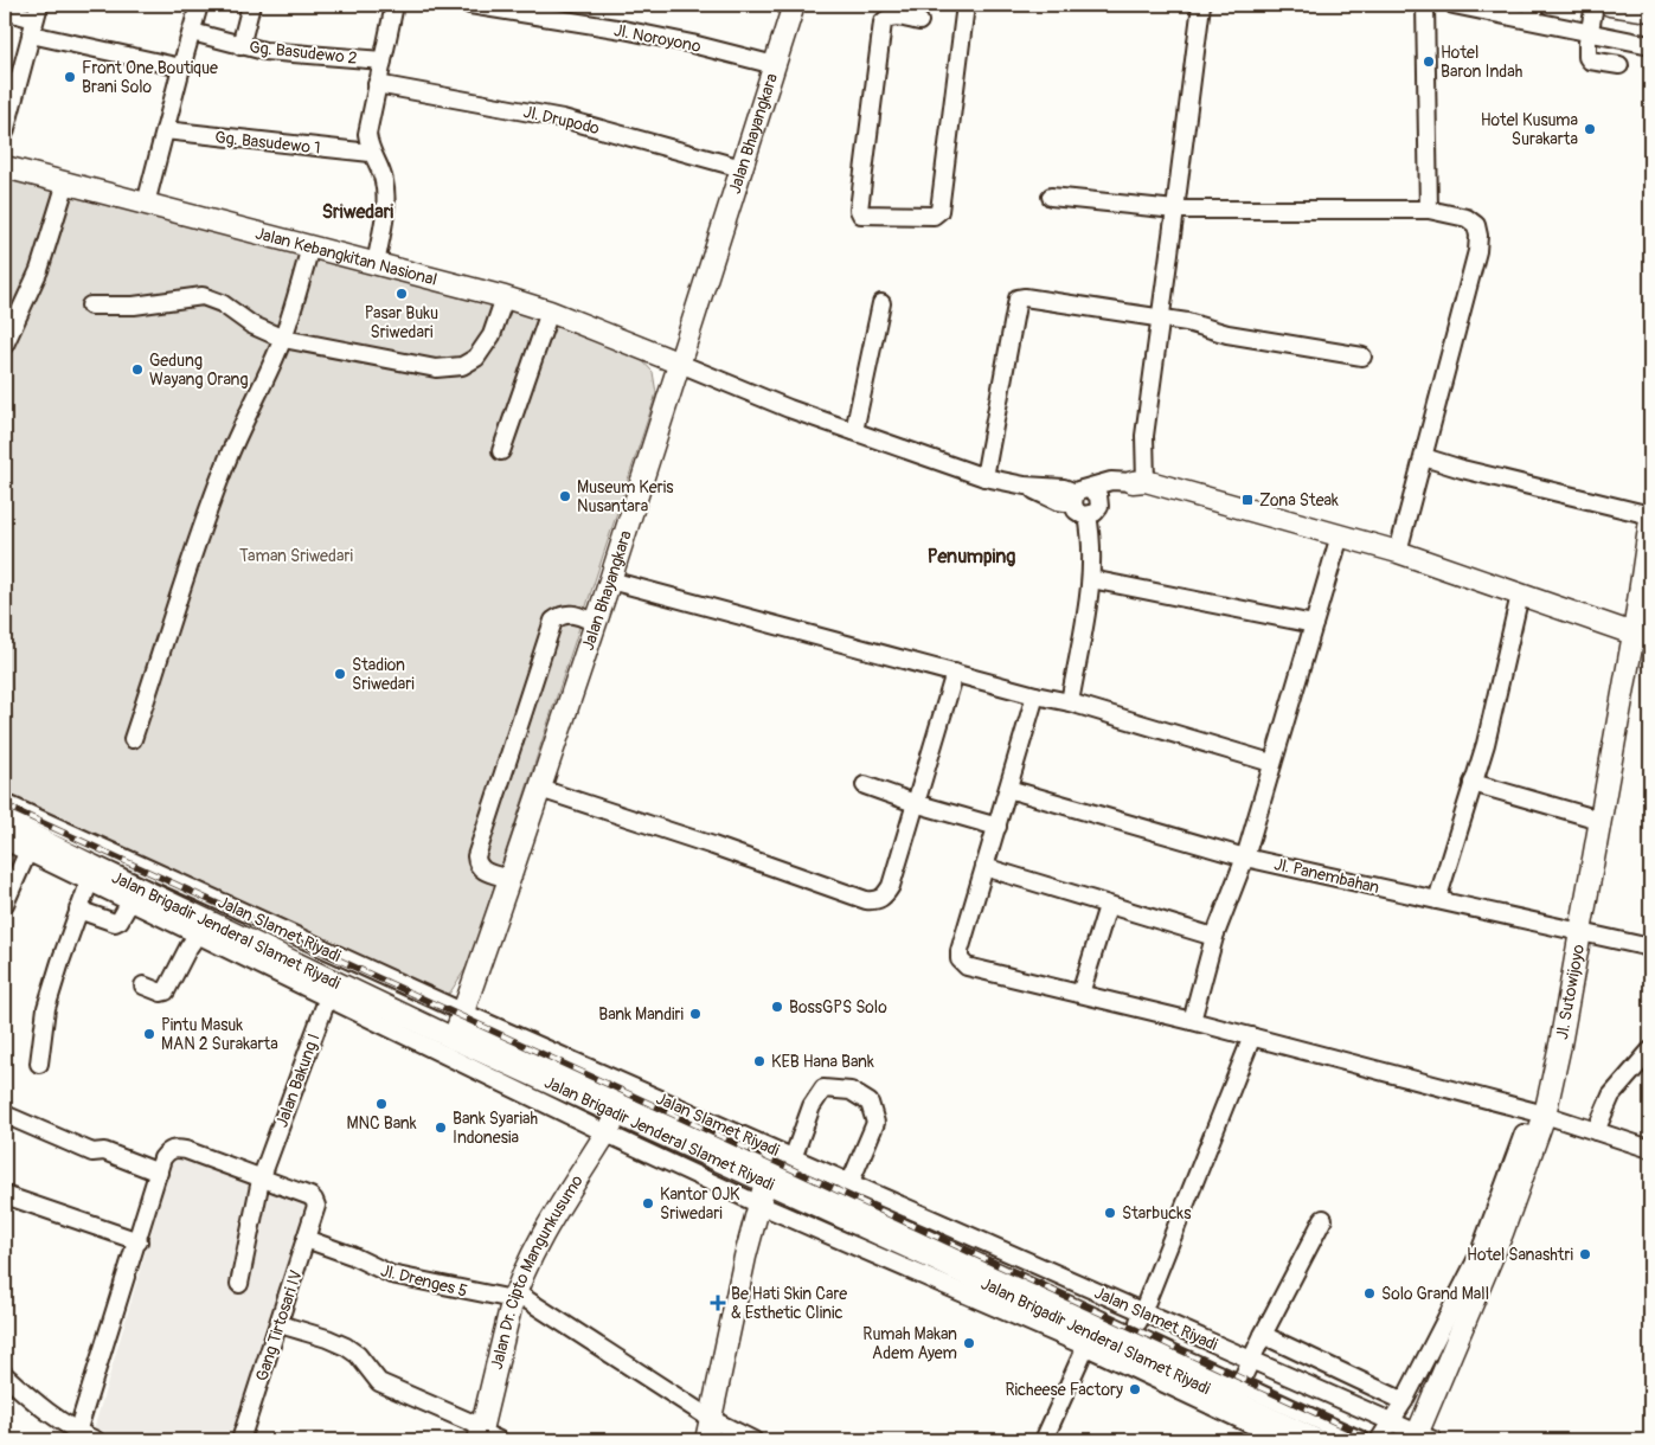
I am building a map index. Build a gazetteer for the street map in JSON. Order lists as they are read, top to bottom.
{
  "streets": {
    "main road": [
      "Jalan Bhayangkara",
      "Jalan Kebangkitan Nasional",
      "Jalan Brigadir Jenderal Slamet Riyadi",
      "Jl. Sutowijoyo",
      "Jalan Dr. Cipto Mangunkusumo"
    ],
    "street": [
      "Jl. Noroyono",
      "Gg. Basudewo 2",
      "Jl. Drupodo",
      "Gg. Basudewo 1",
      "Jl. Panembahan",
      "Jalan Slamet Riyadi",
      "Jalan Bakung I",
      "Jl. Drenges 5",
      "Gang Tirtosari IV"
    ]
  },
  "crossings": [
    ["Jl. Noroyono", "Jalan Bhayangkara"],
    ["Jl. Drupodo", "Jalan Bhayangkara"],
    ["Jalan Bhayangkara", "Jalan Kebangkitan Nasional"],
    ["Jalan Bhayangkara", "Jalan Slamet Riyadi"],
    ["Jalan Bhayangkara", "Jalan Brigadir Jenderal Slamet Riyadi"],
    ["Jl. Panembahan", "Jl. Sutowijoyo"],
    ["Jalan Slamet Riyadi", "Jalan Brigadir Jenderal Slamet Riyadi"],
    ["Jalan Slamet Riyadi", "Jl. Sutowijoyo"],
    ["Jalan Brigadir Jenderal Slamet Riyadi", "Jalan Bakung I"],
    ["Jalan Brigadir Jenderal Slamet Riyadi", "Jalan Dr. Cipto Mangunkusumo"],
    ["Jalan Bakung I", "Gang Tirtosari IV"],
    ["Jalan Dr. Cipto Mangunkusumo", "Jl. Drenges 5"],
    ["Jl. Drenges 5", "Gang Tirtosari IV"]
  ],
  "districts": ["Sriwedari", "Penumping"],
  "parks": ["Taman Sriwedari"],
  "places": {
    "other": [
      "Hotel Baron Indah",
      "Front One Boutique Brani Solo",
      "Hotel Kusuma Surakarta",
      "Pasar Buku Sriwedari",
      "Gedung Wayang Orang",
      "Museum Keris Nusantara",
      "Stadion Sriwedari",
      "BossGPS Solo",
      "Bank Mandiri",
      "Pintu Masuk MAN 2 Surakarta",
      "KEB Hana Bank",
      "MNC Bank",
      "Bank Syariah Indonesia",
      "Kantor OJK Sriwedari",
      "Starbucks",
      "Hotel Sanashtri",
      "Solo Grand Mall",
      "Rumah Makan Adem Ayem",
      "Richeese Factory"
    ],
    "transit": ["Zona Steak"],
    "health": ["Be Hati Skin Care & Esthetic Clinic"]
  }
}
